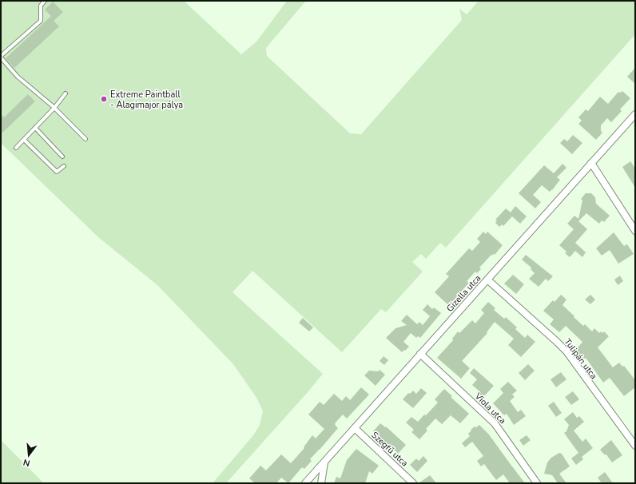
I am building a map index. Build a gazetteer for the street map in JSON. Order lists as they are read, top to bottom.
{
  "streets": {
    "street": [
      "Gizella utca",
      "Tulipán utca",
      "Viola utca",
      "Szegfű utca"
    ]
  },
  "crossings": [
    ["Gizella utca", "Tulipán utca"],
    ["Gizella utca", "Viola utca"],
    ["Gizella utca", "Szegfű utca"]
  ],
  "places": ["Extreme Paintball - Alagimajor pálya"],
  "north": "bottom"
}
